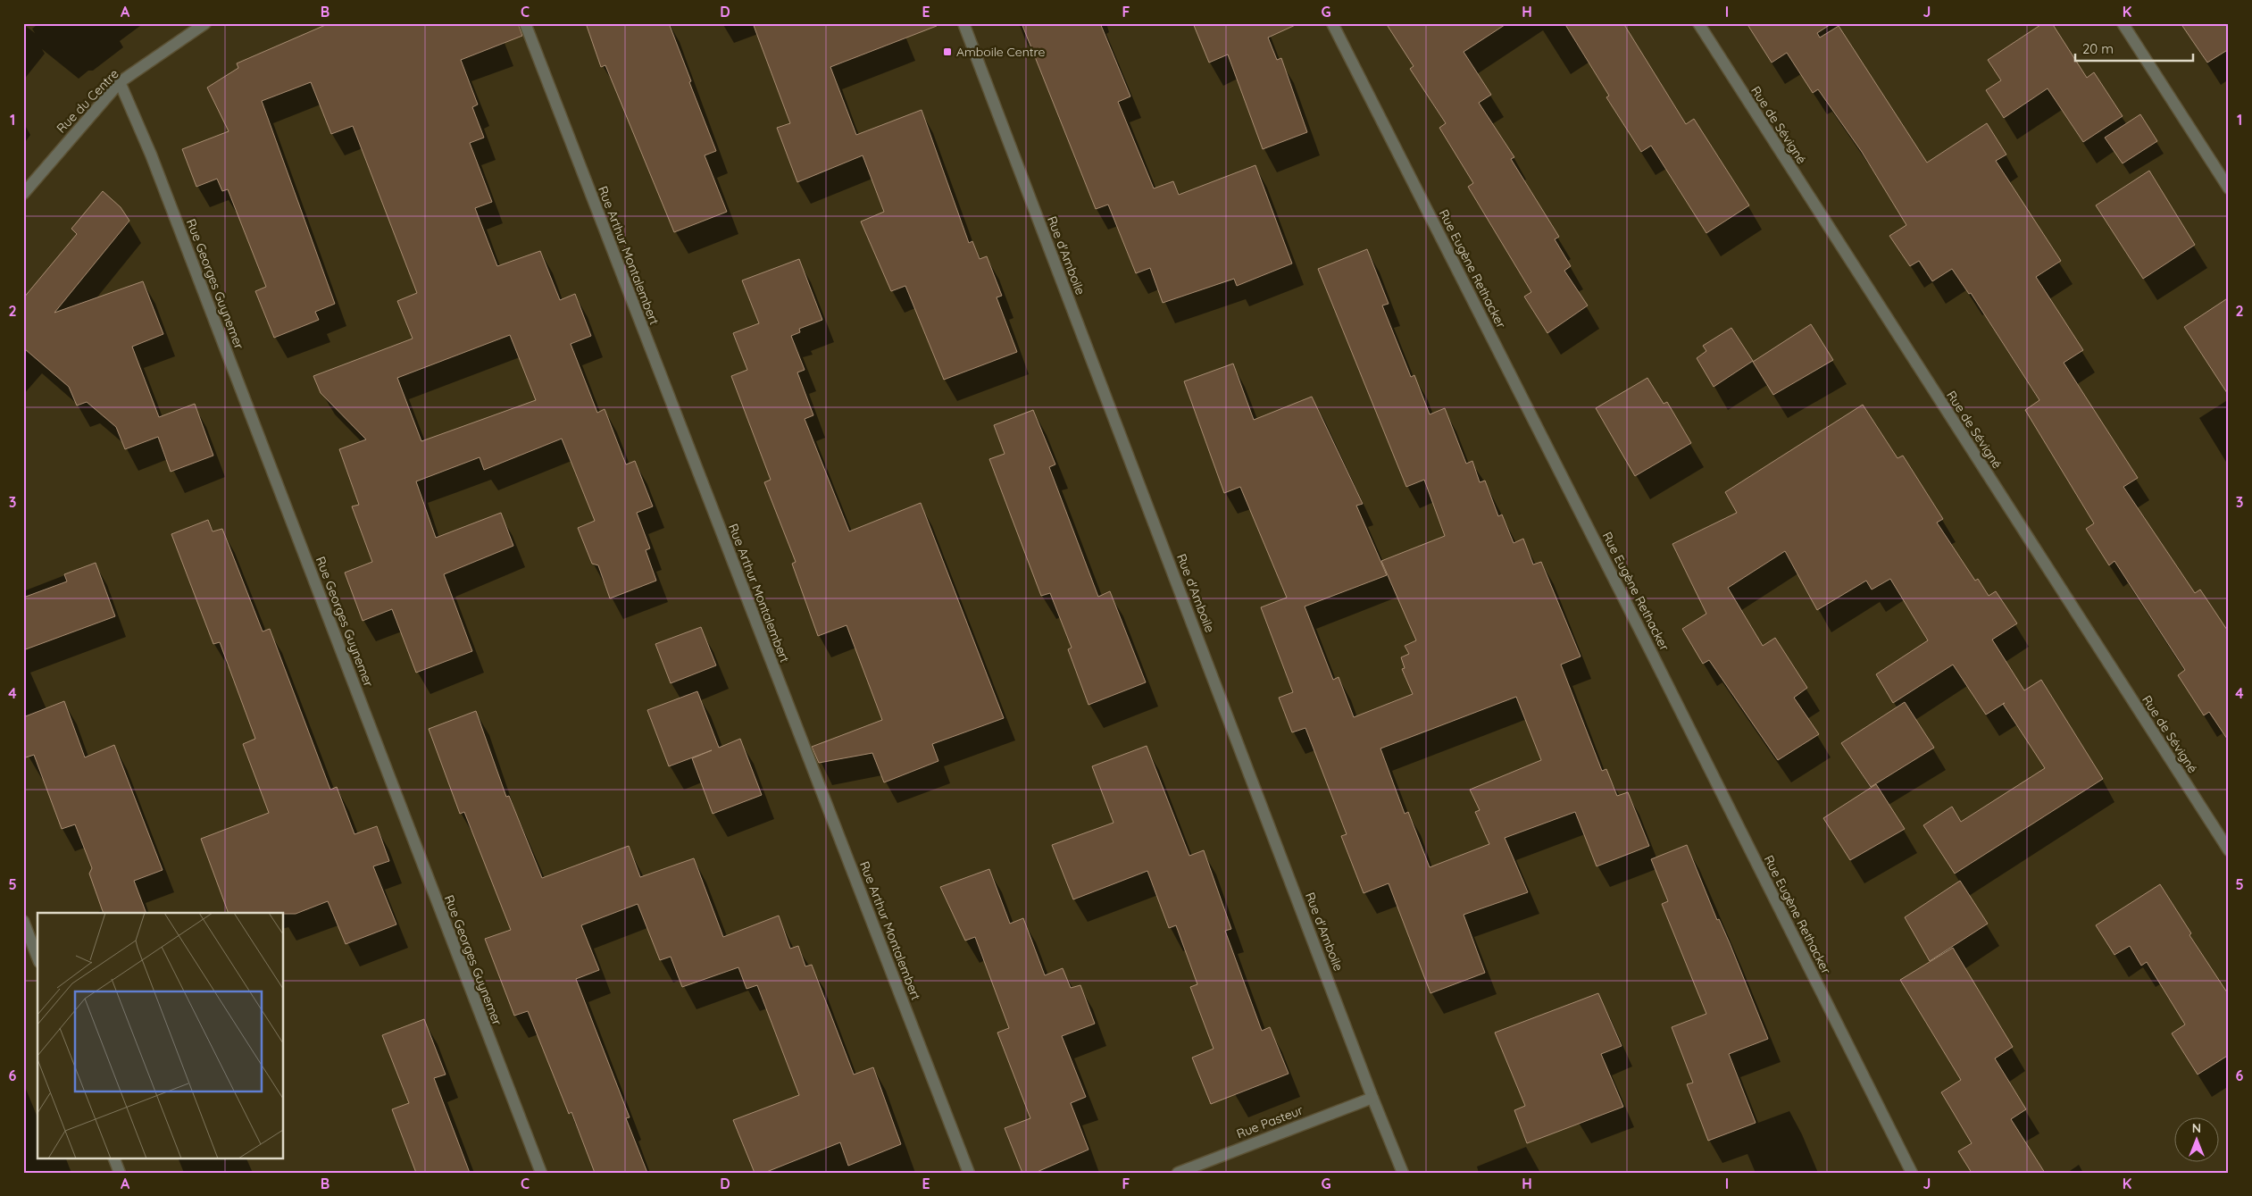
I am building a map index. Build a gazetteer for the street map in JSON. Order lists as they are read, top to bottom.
{
  "streets": {
    "street": [
      "Rue du Centre",
      "Rue de Sévigné",
      "Rue Arthur Montalembert",
      "Rue d'Amboile",
      "Rue Eugène Rethacker",
      "Rue Georges Guynemer",
      "Rue Pasteur"
    ]
  },
  "crossings": [
    ["Rue du Centre", "Rue Georges Guynemer"],
    ["Rue d'Amboile", "Rue Pasteur"]
  ],
  "places": {
    "transit": ["Amboile Centre"]
  },
  "scale_bar": "20 m",
  "north": "top",
  "grid": {
    "columns": [
      "A",
      "B",
      "C",
      "D",
      "E",
      "F",
      "G",
      "H",
      "I",
      "J",
      "K"
    ],
    "rows": [
      "1",
      "2",
      "3",
      "4",
      "5",
      "6"
    ]
  }
}
